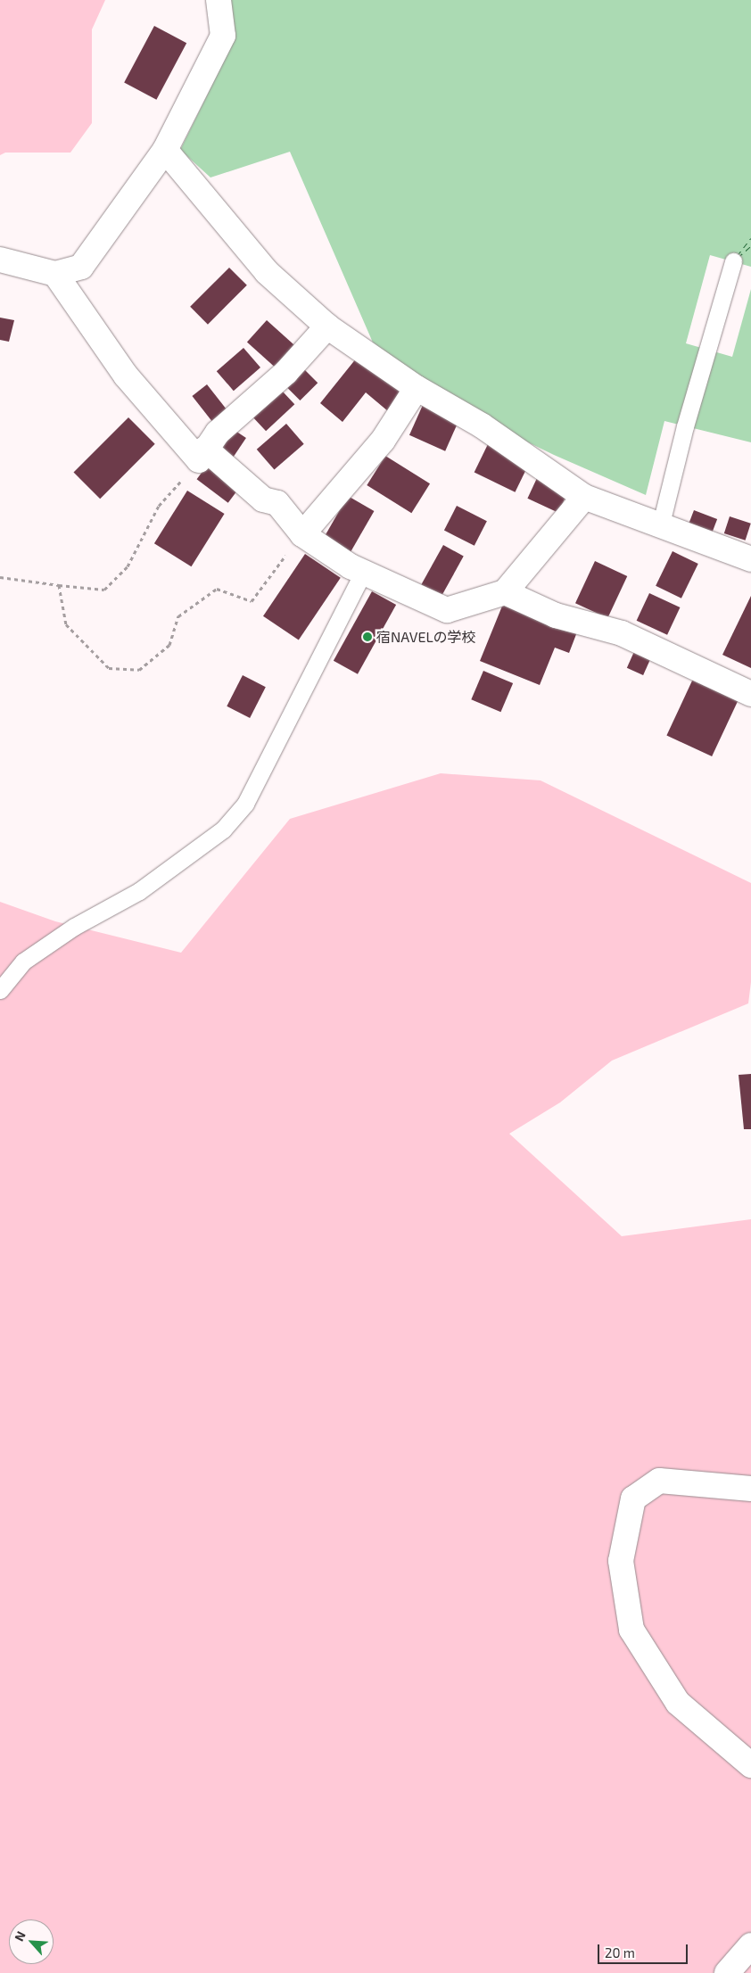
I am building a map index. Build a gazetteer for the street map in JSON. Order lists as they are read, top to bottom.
{
  "places": ["宿NAVELの学校"],
  "scale_bar": "20 m",
  "north": "top left"
}
